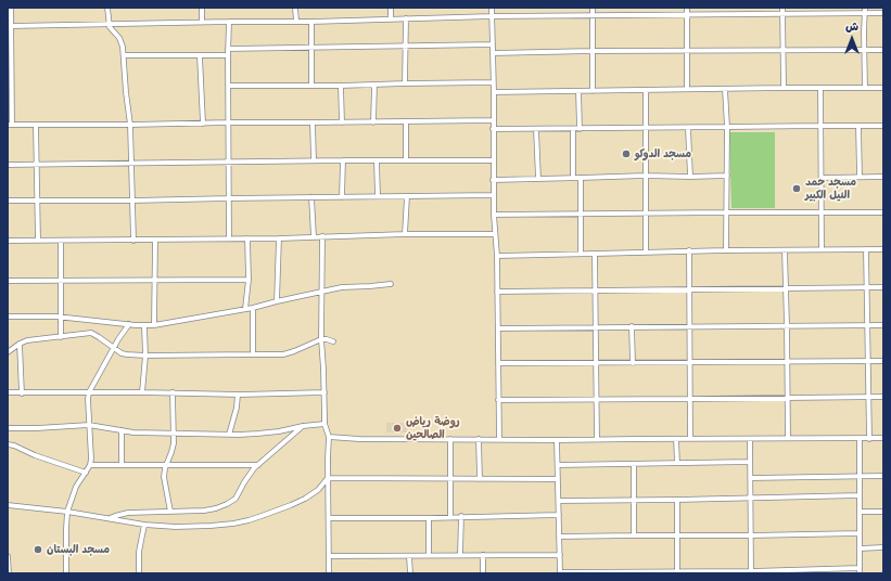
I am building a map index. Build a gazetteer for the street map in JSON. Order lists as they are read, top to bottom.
{
  "places": [
    "مسجد الدوكو",
    "مسجد حمد النيل الكبير",
    "روضة رياض الصالحين",
    "مسجد البستان"
  ],
  "north": "top"
}
